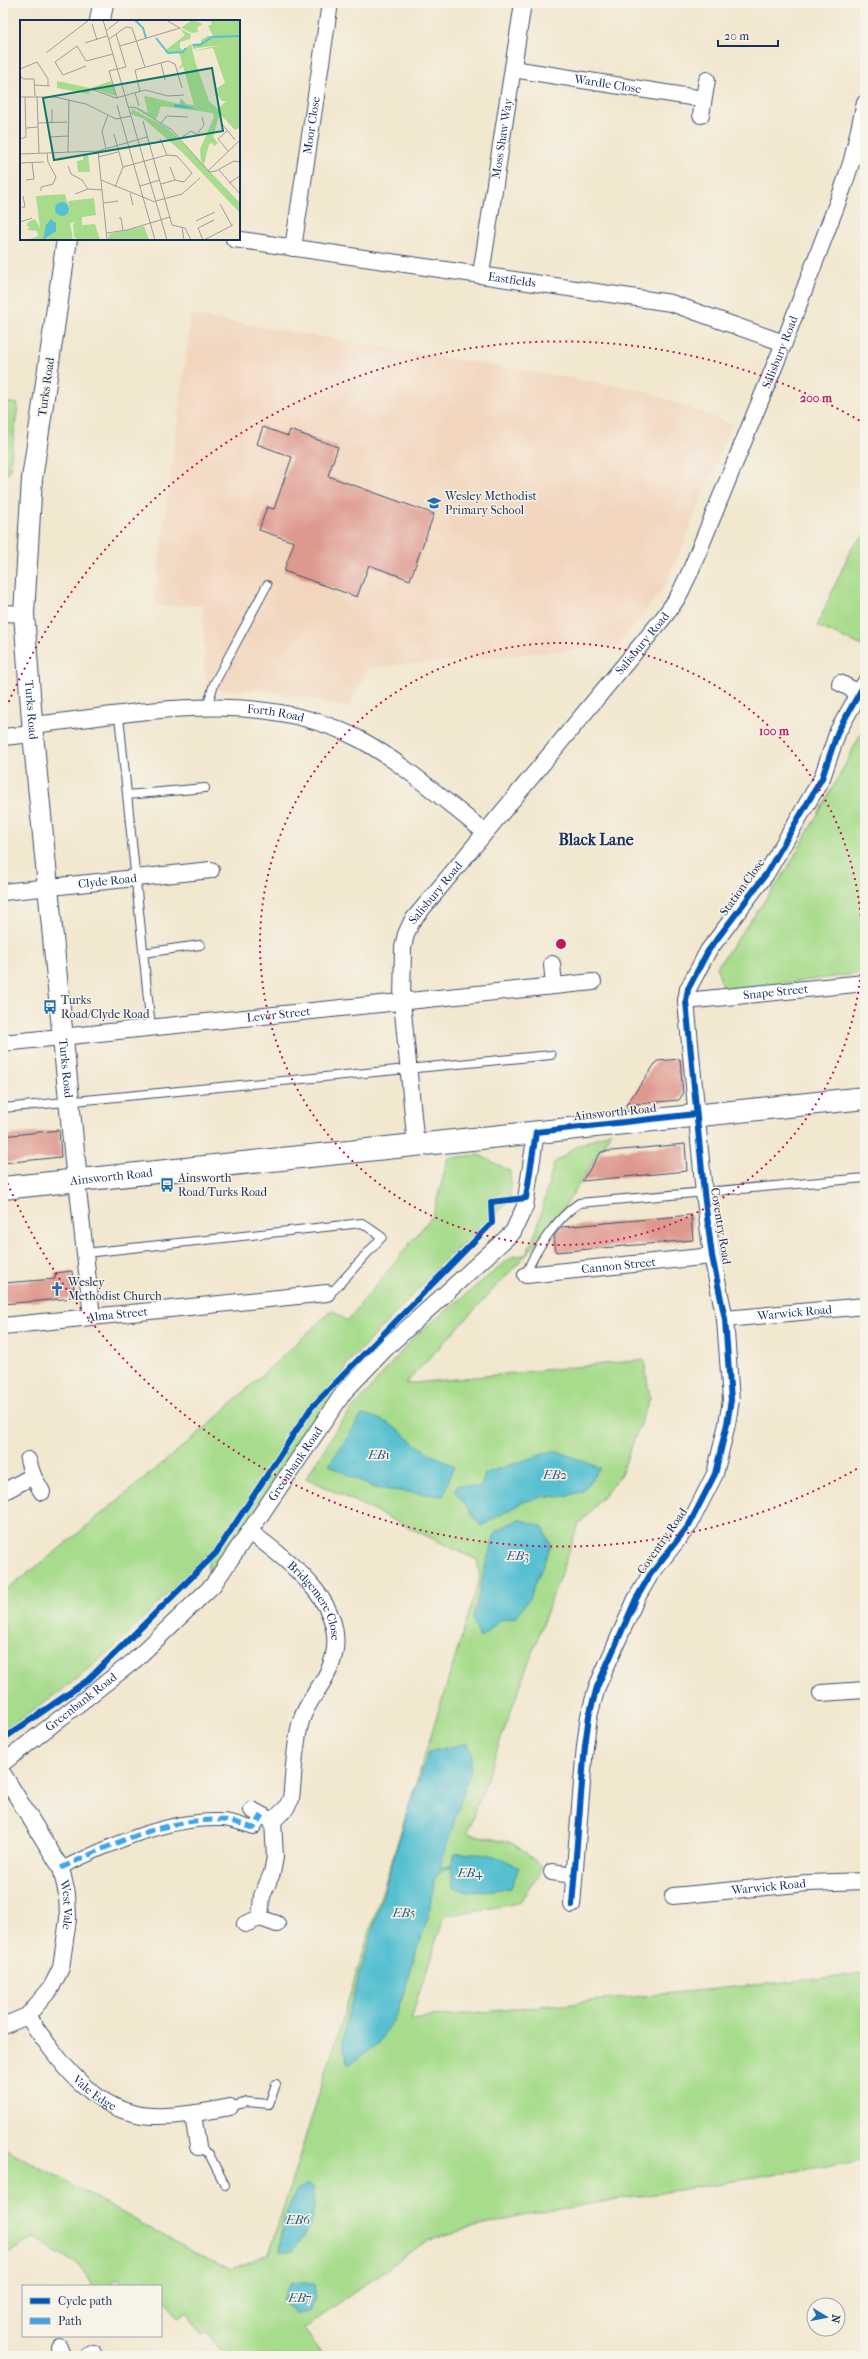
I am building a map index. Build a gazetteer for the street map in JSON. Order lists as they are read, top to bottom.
{
  "streets": {
    "main road": ["Ainsworth Road"],
    "street": [
      "Wardle Close",
      "Moor Close",
      "Moss Shaw Way",
      "Eastfields",
      "Salisbury Road",
      "Turks Road",
      "Forth Road",
      "Clyde Road",
      "Station Close",
      "Snape Street",
      "Lever Street",
      "Coventry Road",
      "Cannon Street",
      "Warwick Road",
      "Alma Street",
      "Greenbank Road",
      "Bridgemere Close",
      "West Vale",
      "Vale Edge"
    ]
  },
  "crossings": [
    ["Wardle Close", "Moss Shaw Way"],
    ["Moor Close", "Eastfields"],
    ["Moss Shaw Way", "Eastfields"],
    ["Eastfields", "Salisbury Road"],
    ["Salisbury Road", "Forth Road"],
    ["Salisbury Road", "Lever Street"],
    ["Salisbury Road", "Ainsworth Road"],
    ["Turks Road", "Forth Road"],
    ["Turks Road", "Clyde Road"],
    ["Turks Road", "Lever Street"],
    ["Turks Road", "Ainsworth Road"],
    ["Station Close", "Snape Street"],
    ["Station Close", "Ainsworth Road"],
    ["Station Close", "Coventry Road"],
    ["Ainsworth Road", "Coventry Road"],
    ["Ainsworth Road", "Greenbank Road"],
    ["Coventry Road", "Cannon Street"],
    ["Coventry Road", "Warwick Road"],
    ["Greenbank Road", "Bridgemere Close"],
    ["West Vale", "Vale Edge"]
  ],
  "districts": ["Black Lane"],
  "water": [
    "EB1",
    "EB2",
    "EB3",
    "EB4",
    "EB5",
    "EB6",
    "EB7"
  ],
  "places": {
    "school or university": ["Wesley Methodist Primary School"],
    "bus stop": ["Turks Road/Clyde Road", "Ainsworth Road/Turks Road"],
    "church": ["Wesley Methodist Church"]
  },
  "legend": ["Cycle path", "Path"],
  "scale_bar": "20 m",
  "north": "right",
  "rings": ["200 m", "100 m"]
}
